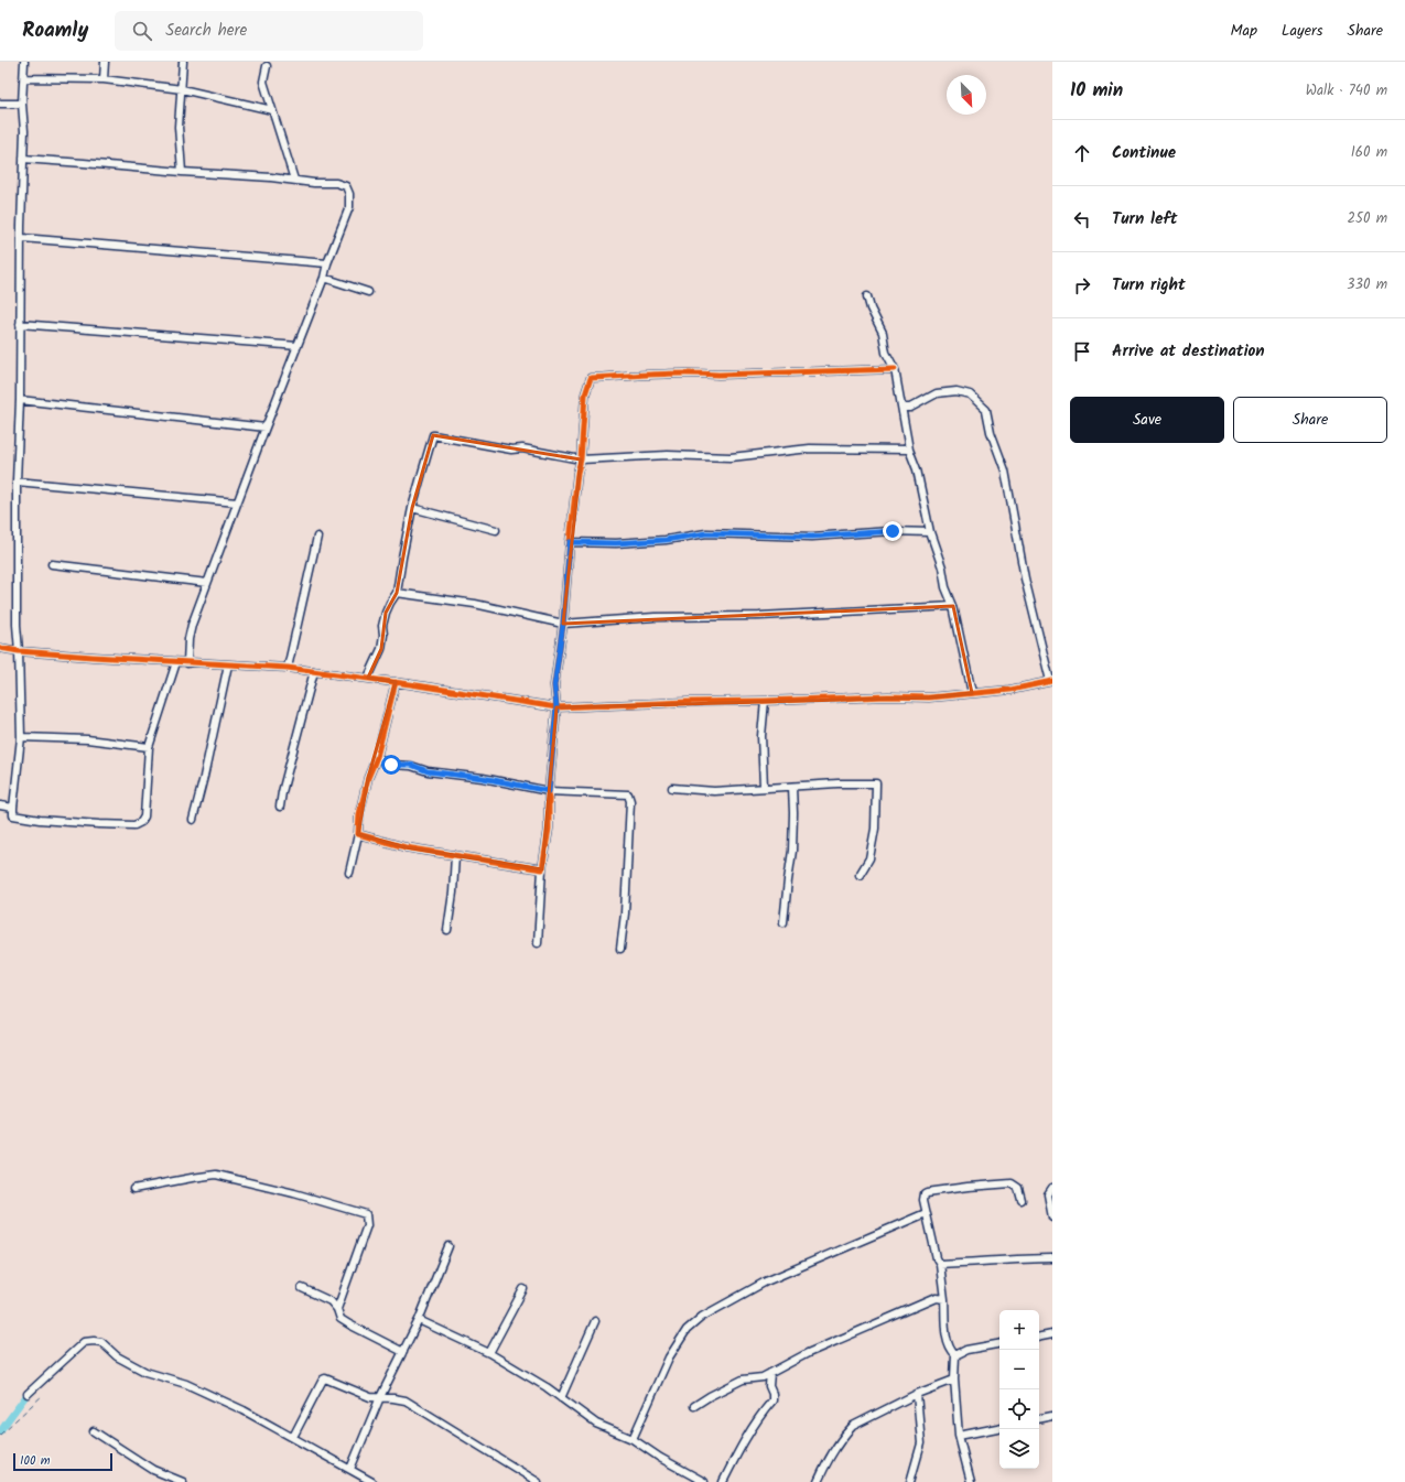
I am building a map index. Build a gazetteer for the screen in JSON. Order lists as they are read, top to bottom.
{
  "scale_bar": "100 m",
  "north": "bottom right",
  "page": {
    "header": "Roamly",
    "search": "Search here",
    "nav": ["Map", "Layers", "Share"],
    "heading": ["10 min", "Walk · 740 m"],
    "list": [
      ["Continue", "160 m"],
      ["Turn left", "250 m"],
      ["Turn right", "330 m"],
      "Arrive at destination"
    ],
    "buttons": ["Save", "Share"],
    "map_buttons": ["+", "−"],
    "scale": "100 m"
  }
}
